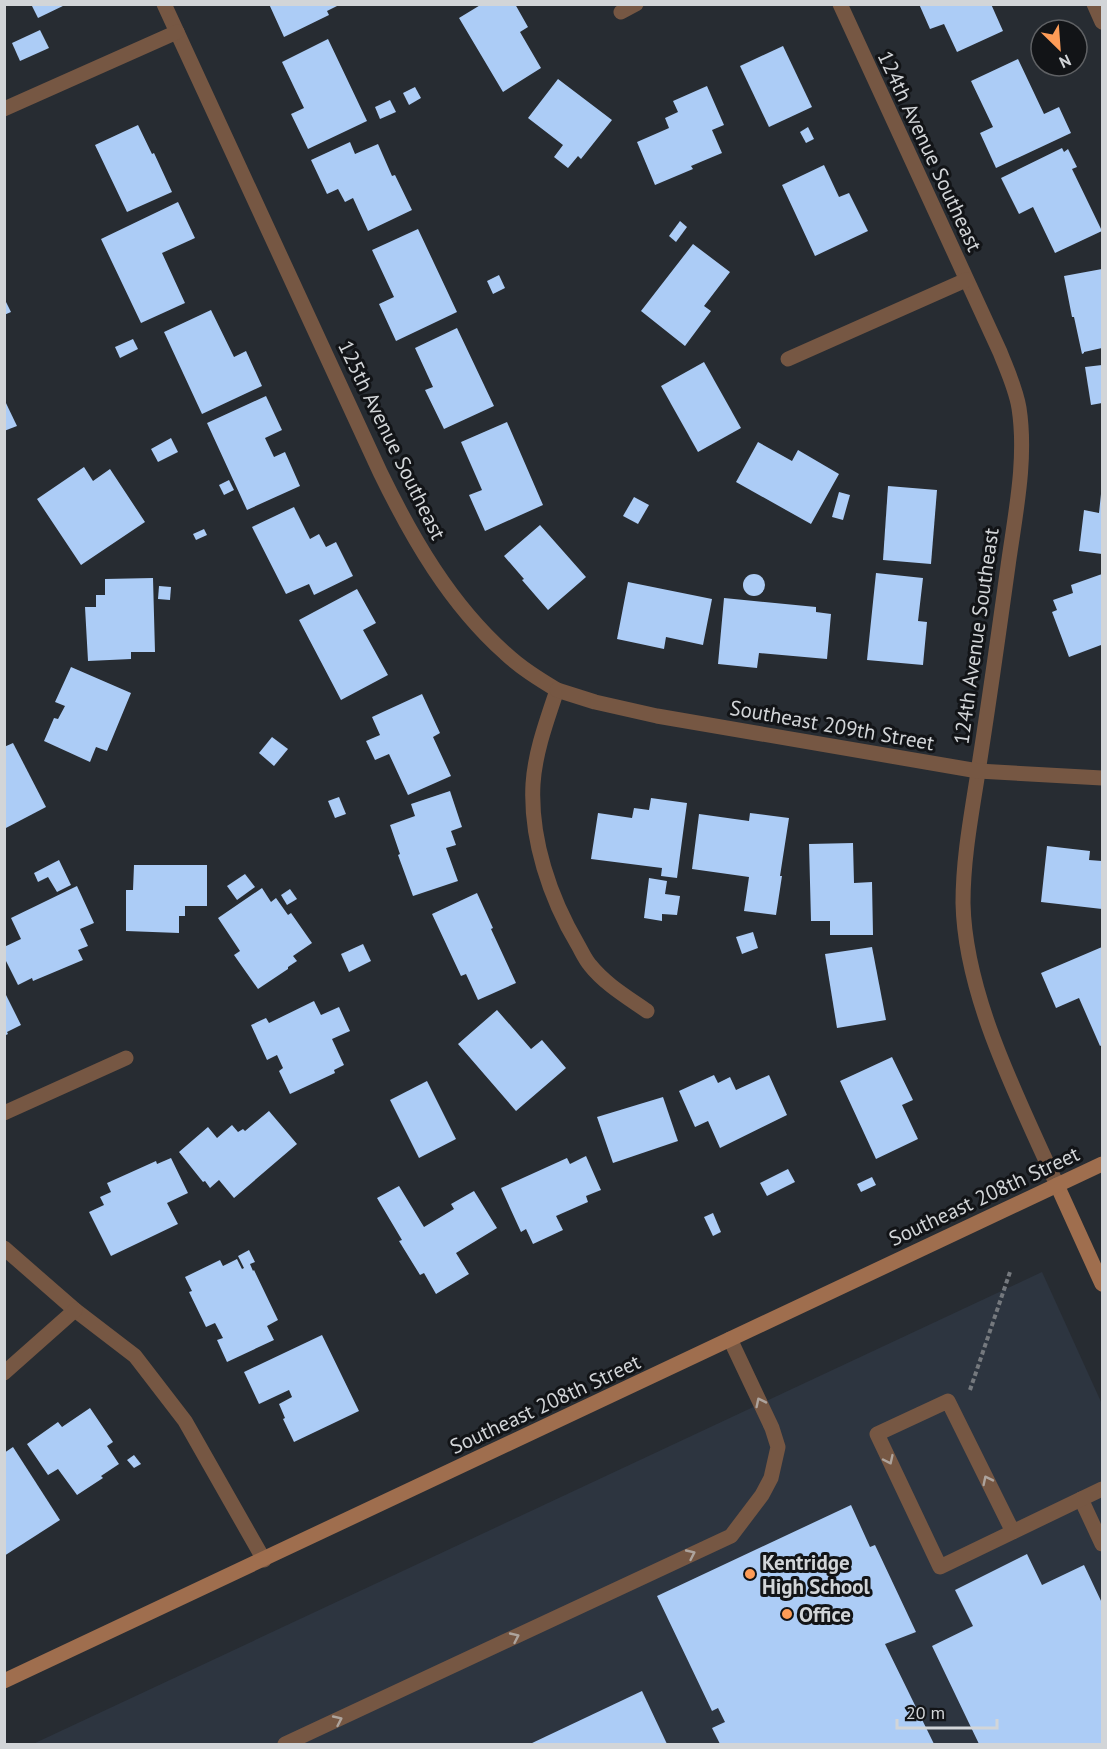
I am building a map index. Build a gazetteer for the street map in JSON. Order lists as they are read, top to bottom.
{
  "streets": {
    "main road": ["124th Avenue Southeast", "Southeast 208th Street"],
    "street": ["125th Avenue Southeast", "Southeast 209th Street"]
  },
  "crossings": [
    ["124th Avenue Southeast", "Southeast 209th Street"],
    ["124th Avenue Southeast", "Southeast 208th Street"],
    ["125th Avenue Southeast", "Southeast 209th Street"]
  ],
  "places": ["Kentridge High School", "Office"],
  "scale_bar": "20 m",
  "north": "bottom right"
}
